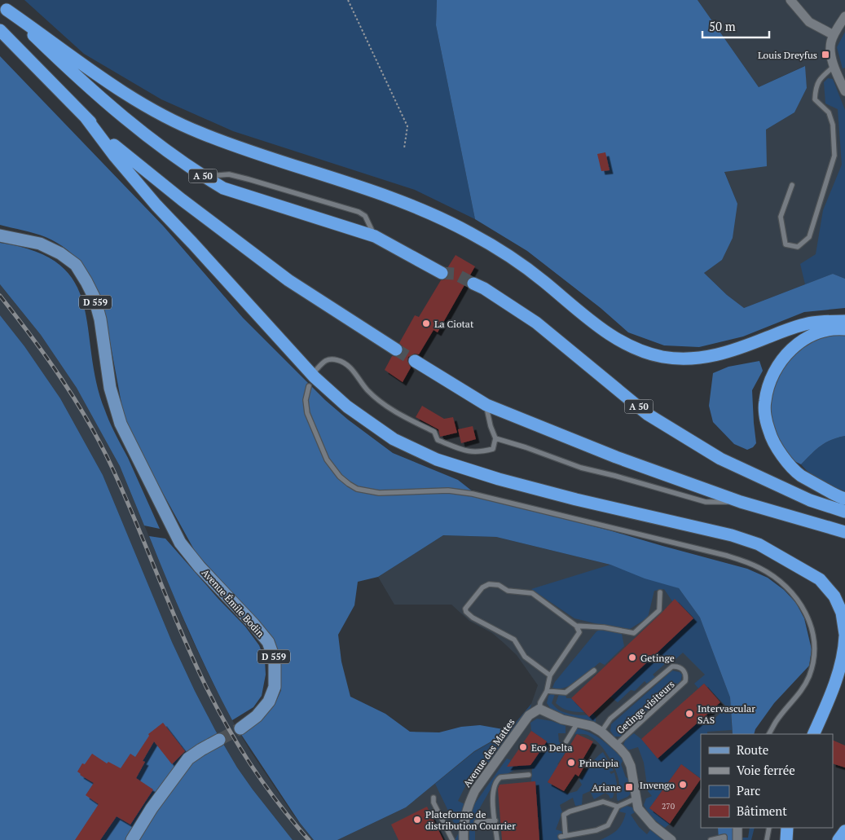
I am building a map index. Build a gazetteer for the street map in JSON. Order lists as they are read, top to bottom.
{
  "streets": {
    "highway": ["A 50"],
    "main road": ["D 559", "Avenue Émile Bodin"],
    "street": ["Avenue des Mattes"],
    "lane": ["Getinge visiteurs"]
  },
  "places": {
    "transit": ["Louis Dreyfus", "Ariane"],
    "other": [
      "La Ciotat",
      "Getinge",
      "Intervascular SAS",
      "Eco Delta",
      "Principia",
      "Invengo",
      "Plateforme de distribution Courrier"
    ]
  },
  "house_numbers": ["270"],
  "legend": [
    "Route",
    "Voie ferrée",
    "Parc",
    "Bâtiment"
  ],
  "scale_bar": "50 m"
}
